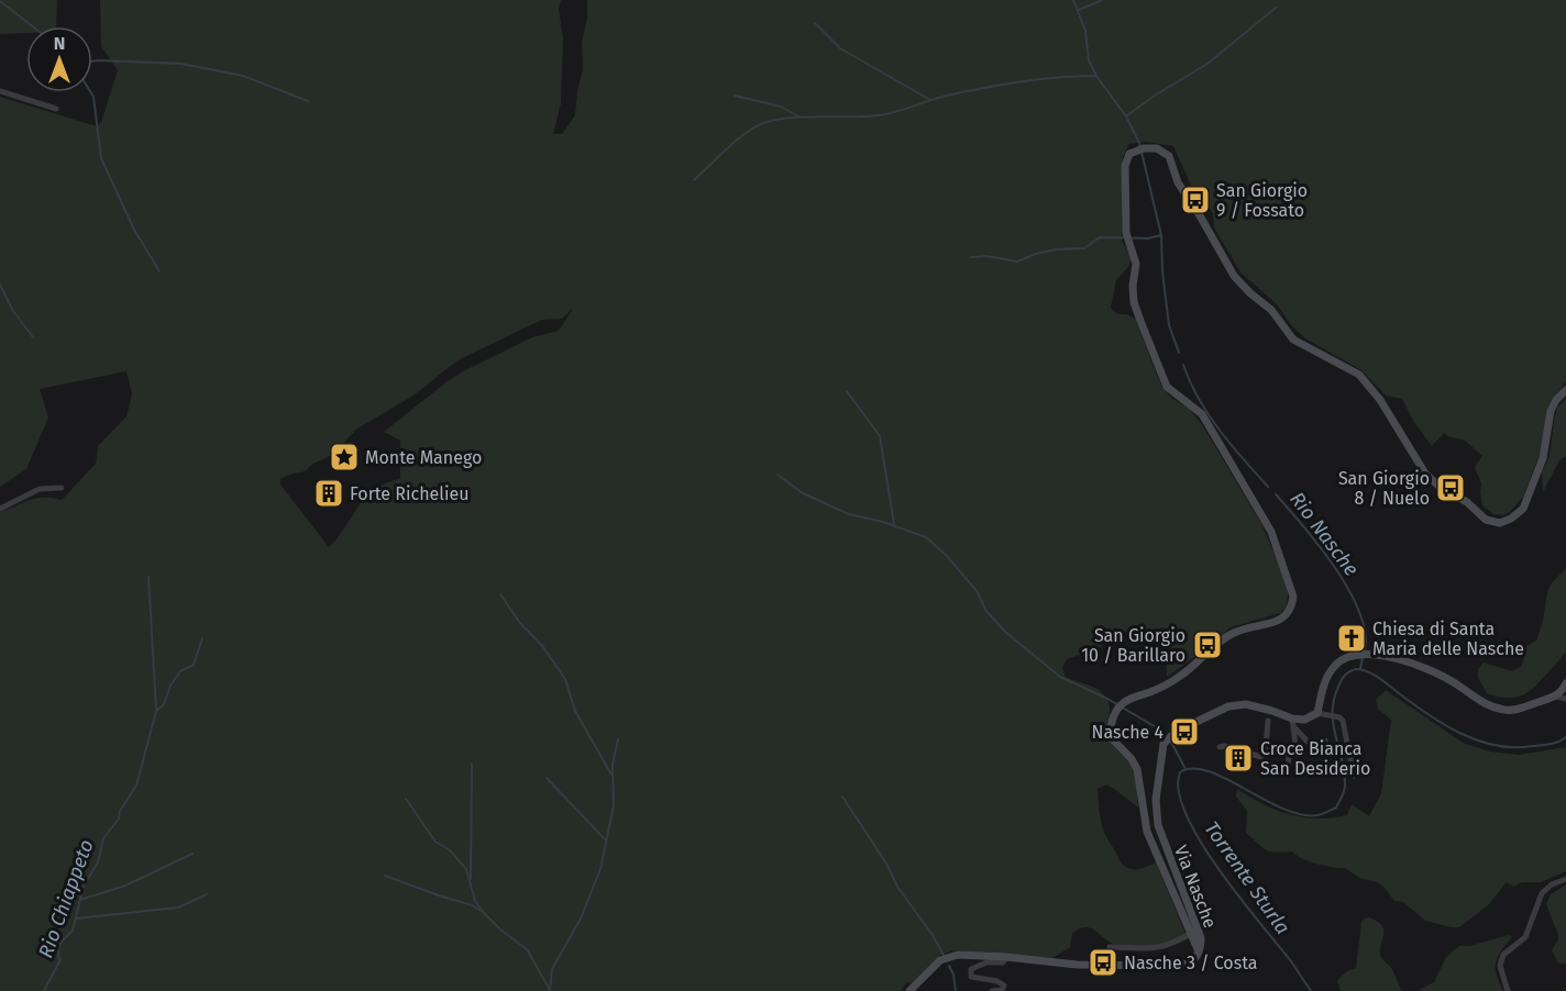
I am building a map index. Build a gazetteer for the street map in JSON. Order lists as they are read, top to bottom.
{
  "streets": {
    "street": ["Via Nasche"]
  },
  "water": ["Rio Nasche", "Torrente Sturla", "Rio Chiappeto"],
  "places": {
    "bus stop": [
      "San Giorgio 9 / Fossato",
      "San Giorgio 8 / Nuelo",
      "San Giorgio 10 / Barillaro",
      "Nasche 4",
      "Nasche 3 / Costa"
    ],
    "place": ["Monte Manego"],
    "building": ["Forte Richelieu", "Croce Bianca San Desiderio"],
    "church": ["Chiesa di Santa Maria delle Nasche"]
  },
  "north": "top"
}
